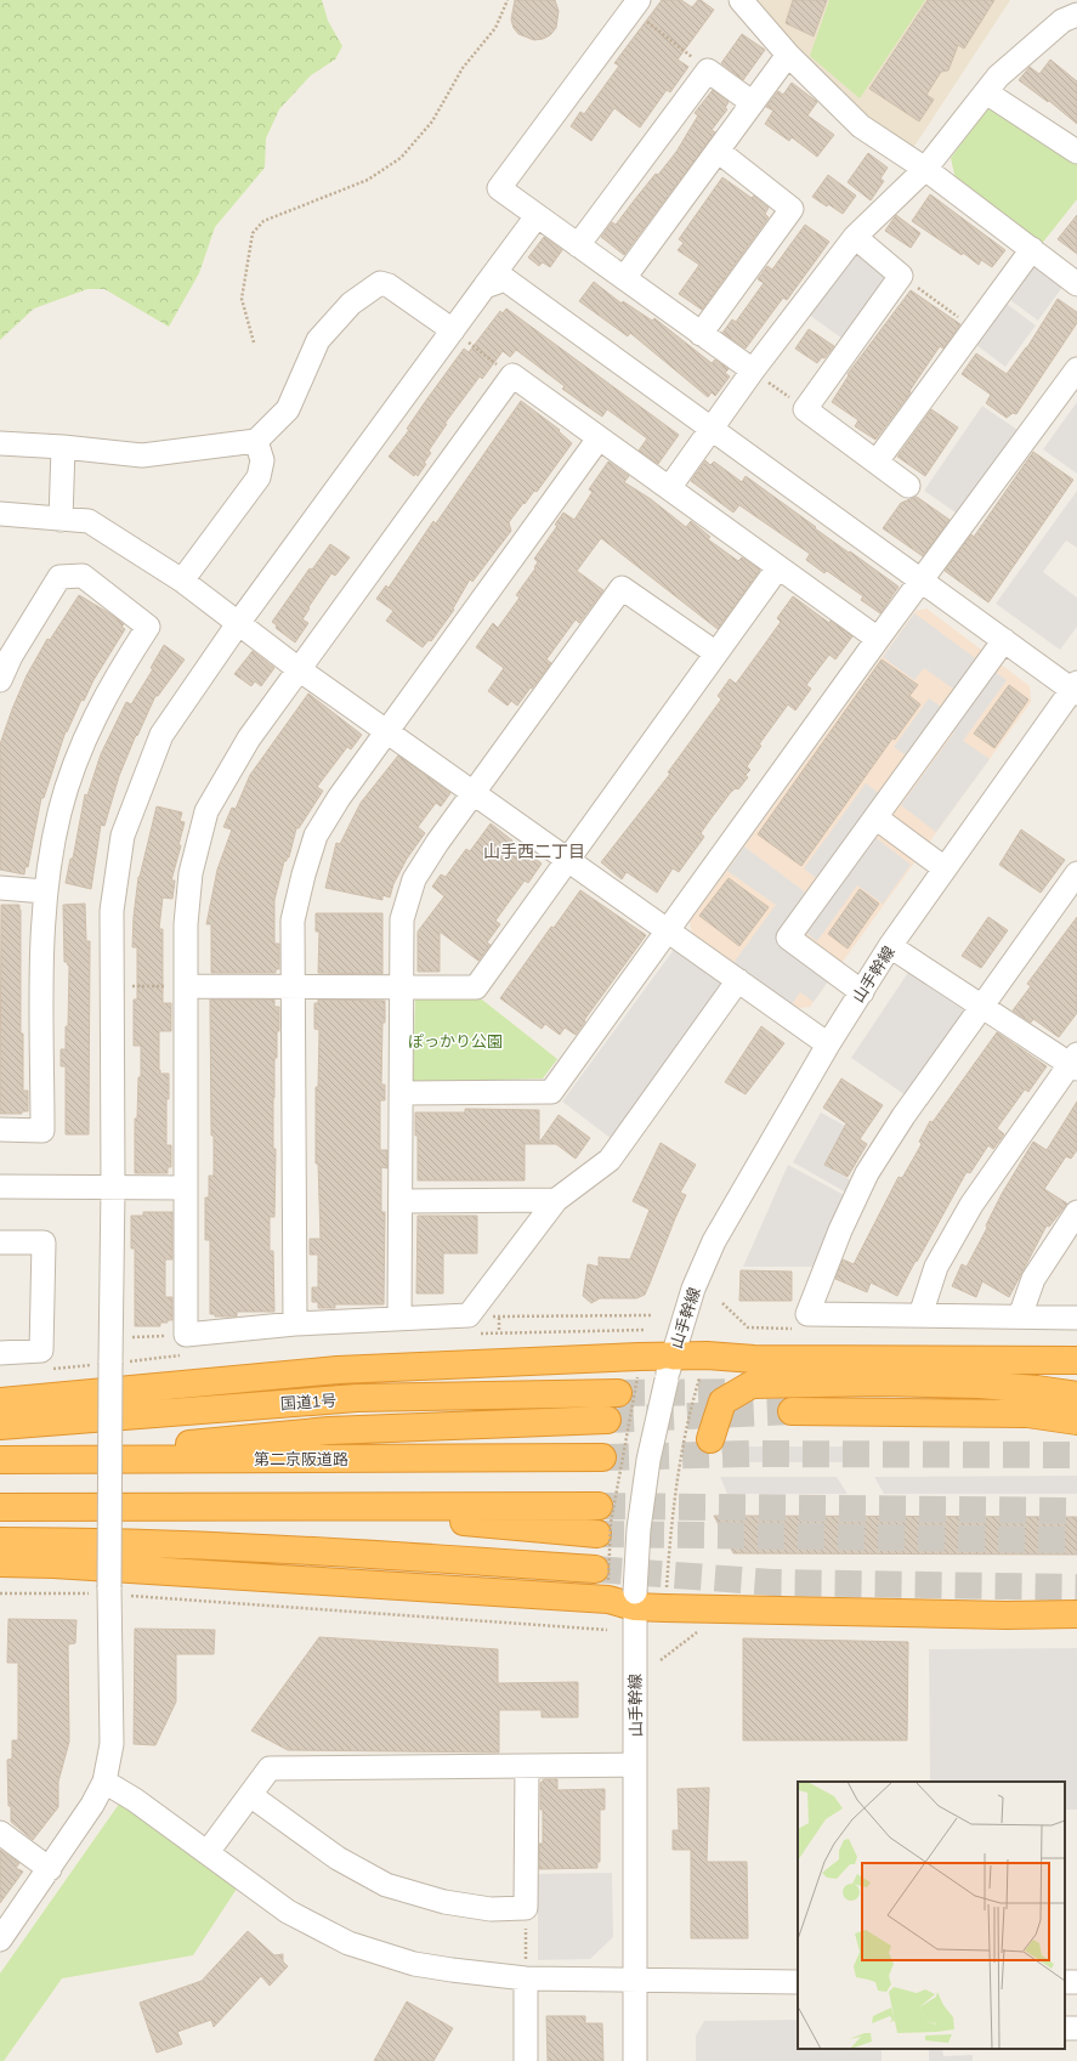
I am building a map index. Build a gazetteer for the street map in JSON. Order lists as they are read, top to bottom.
{
  "streets": {
    "highway": ["国道1号", "第二京阪道路"],
    "street": ["山手幹線"]
  },
  "districts": ["山手西二丁目"],
  "parks": ["ぽっかり公園"]
}
